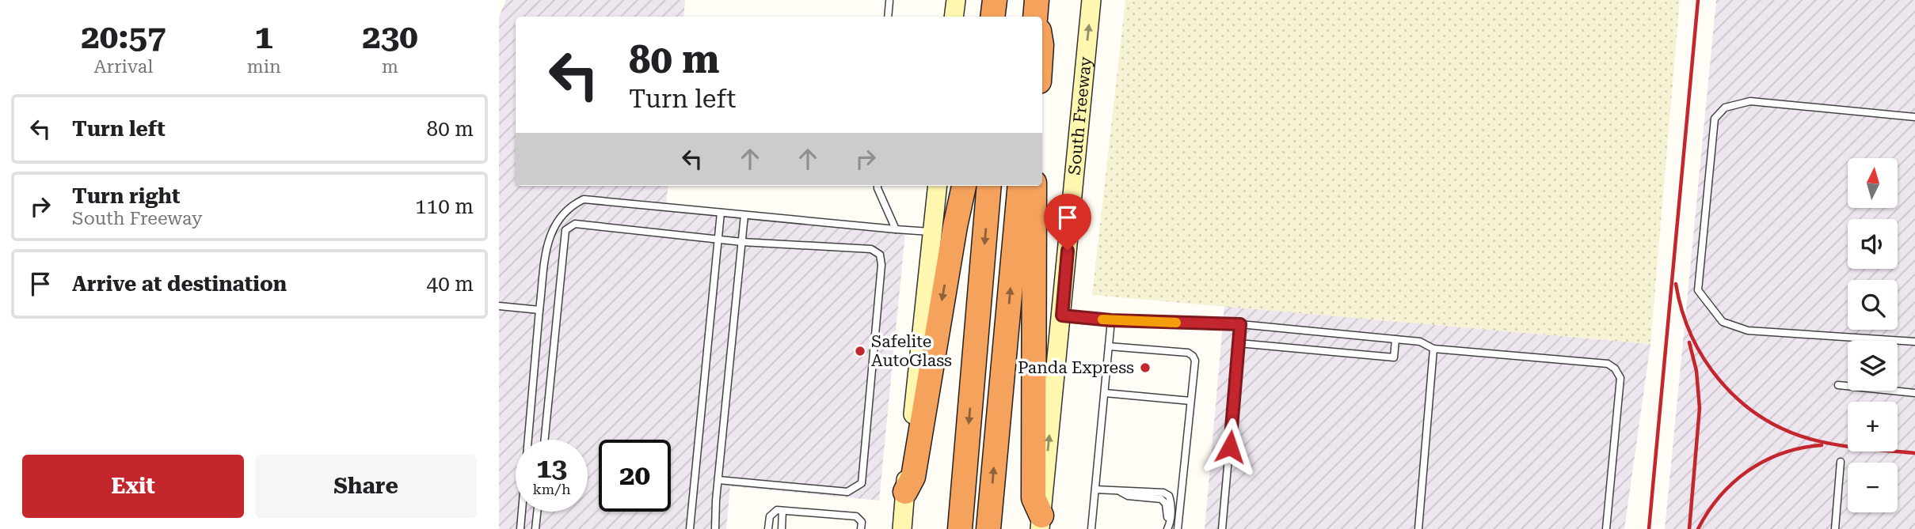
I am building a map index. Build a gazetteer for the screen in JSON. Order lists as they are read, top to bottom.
{
  "streets": {
    "main road": ["South Freeway"]
  },
  "places": ["Safelite AutoGlass", "Panda Express"],
  "north": "top",
  "page": {
    "eta": [
      "20:57",
      "Arrival",
      "1",
      "min",
      "230",
      "m"
    ],
    "turn": ["80 m", "Turn left"],
    "list": [
      {
        "name": "Turn left",
        "value": "80 m"
      },
      {
        "name": "Turn right",
        "note": "South Freeway",
        "value": "110 m"
      },
      {
        "name": "Arrive at destination",
        "value": "40 m"
      }
    ],
    "map_buttons": ["+", "−"],
    "speed": "13 km/h",
    "limit": "20",
    "buttons": ["Exit", "Share"]
  }
}
